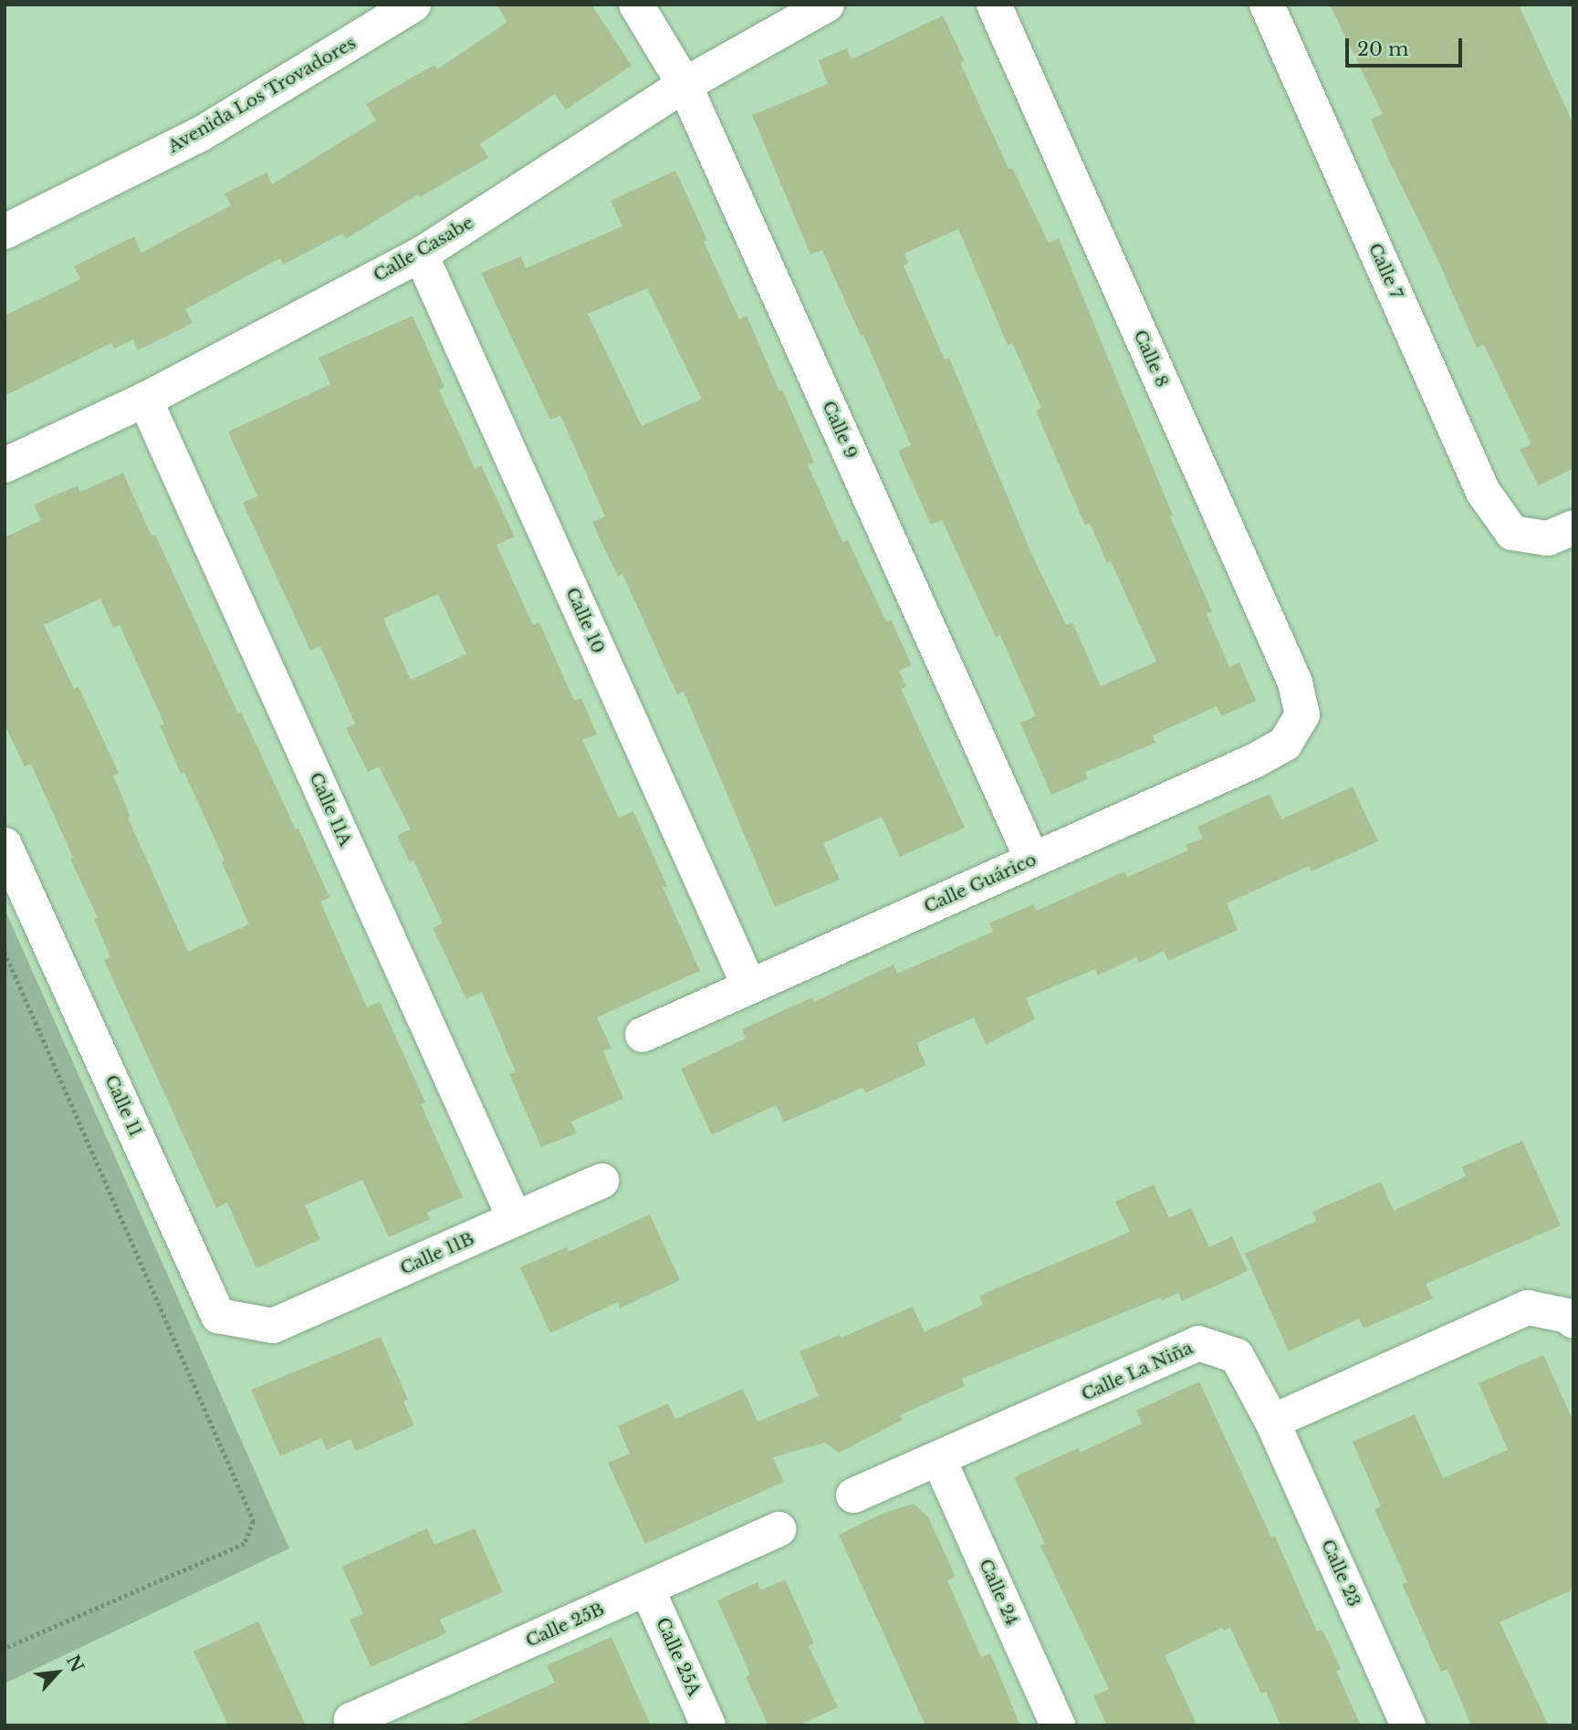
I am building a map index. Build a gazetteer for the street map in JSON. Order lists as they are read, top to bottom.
{
  "streets": {
    "street": [
      "Avenida Los Trovadores",
      "Calle Casabe",
      "Calle 7",
      "Calle 8",
      "Calle 9",
      "Calle 10",
      "Calle 11A",
      "Calle Guárico",
      "Calle 11",
      "Calle 11B",
      "Calle La Niña",
      "Calle 23",
      "Calle 24",
      "Calle 25B",
      "Calle 25A"
    ]
  },
  "crossings": [
    ["Calle Casabe", "Calle 9"],
    ["Calle Casabe", "Calle 10"],
    ["Calle Casabe", "Calle 11A"],
    ["Calle 8", "Calle Guárico"],
    ["Calle 9", "Calle Guárico"],
    ["Calle 10", "Calle Guárico"],
    ["Calle 11A", "Calle 11B"],
    ["Calle 11", "Calle 11B"],
    ["Calle La Niña", "Calle 23"],
    ["Calle La Niña", "Calle 24"],
    ["Calle 25B", "Calle 25A"]
  ],
  "scale_bar": "20 m",
  "north": "top right"
}
